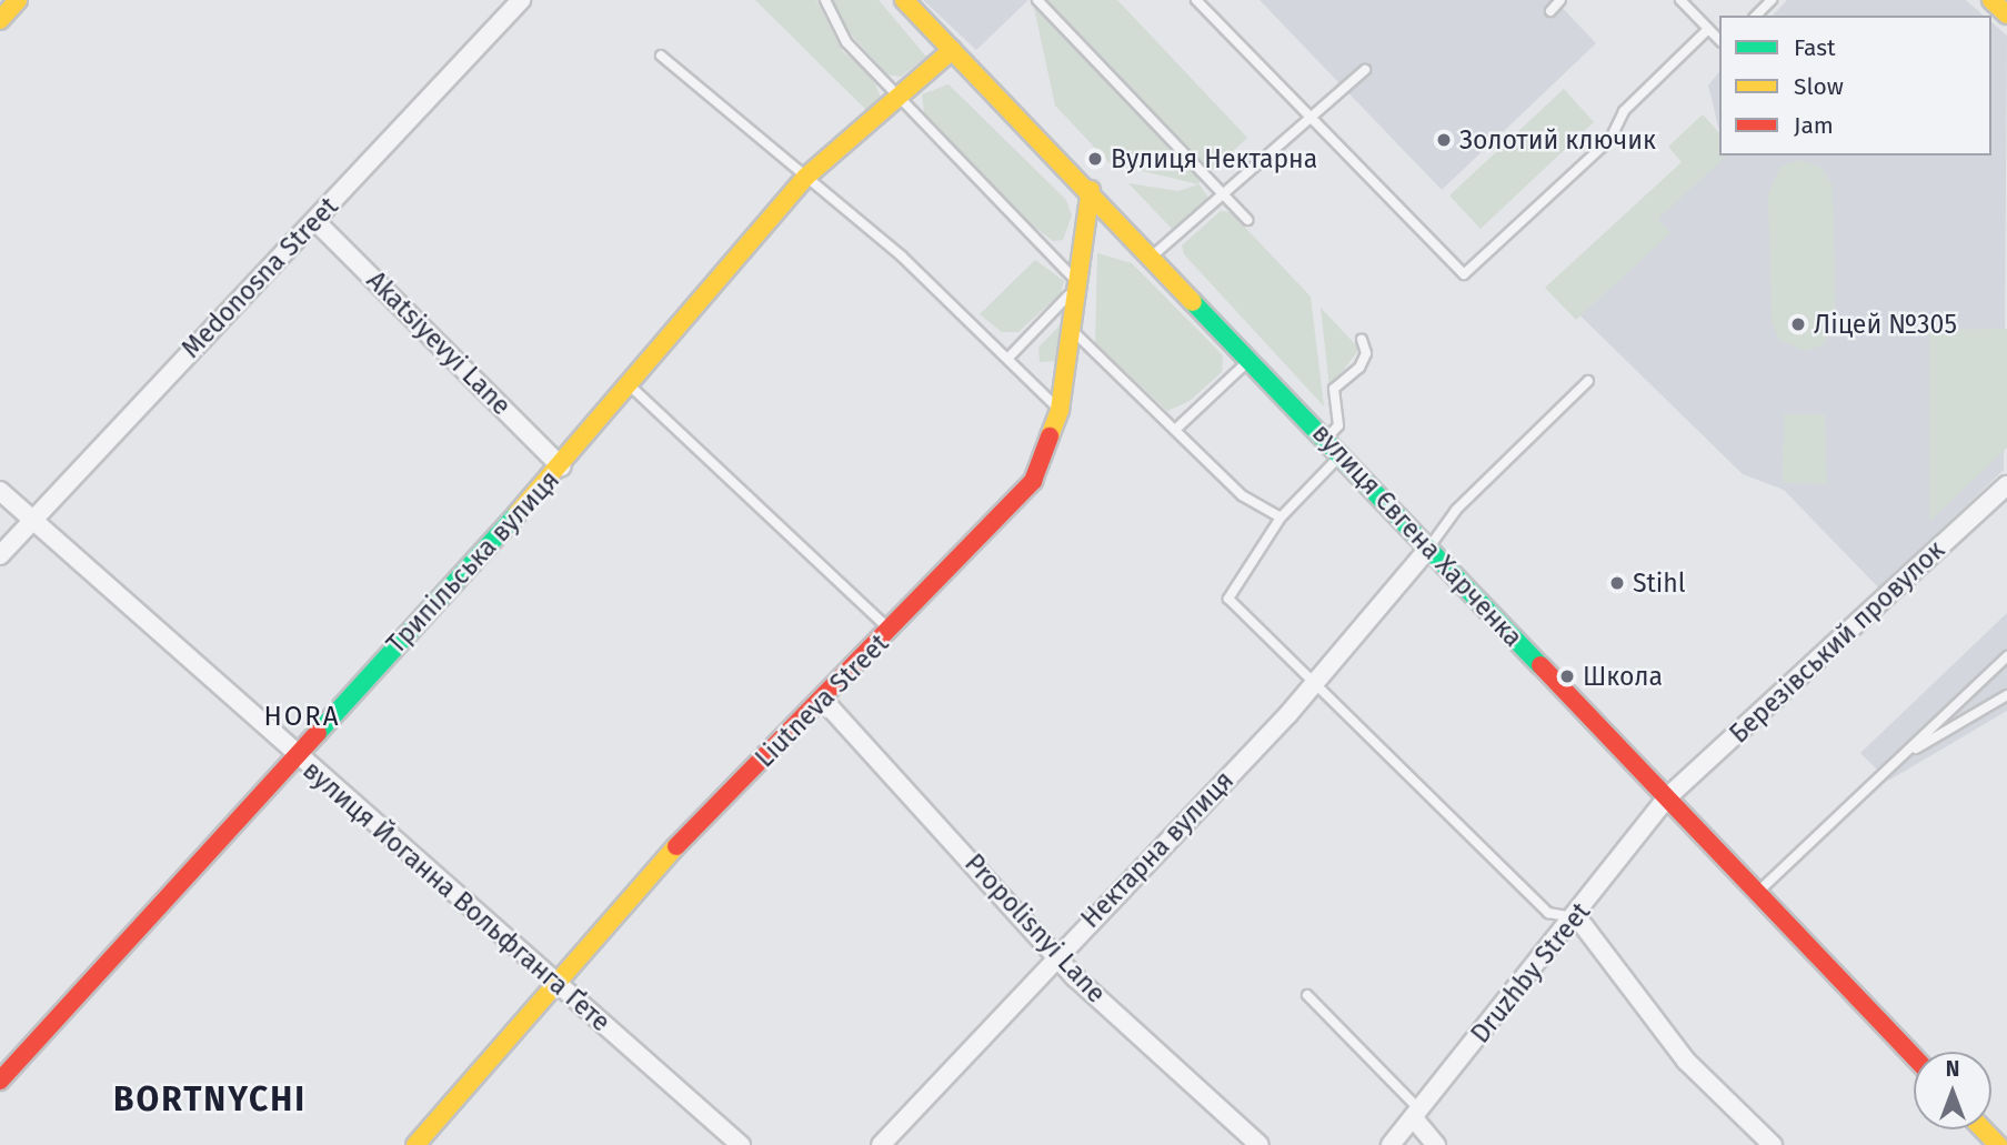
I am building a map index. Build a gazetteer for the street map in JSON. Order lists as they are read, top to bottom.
{
  "streets": {
    "street": [
      "Medonosna Street",
      "Akatsiyevyi Lane",
      "вулиця Євгена Харченка",
      "Трипільська вулиця",
      "Березівський провулок",
      "Liutneva Street",
      "Нектарна вулиця",
      "вулиця Йоганна Вольфганга Ґете",
      "Propolisnyi Lane",
      "Druzhby Street"
    ]
  },
  "crossings": [
    ["Medonosna Street", "Akatsiyevyi Lane"],
    ["Medonosna Street", "вулиця Йоганна Вольфганга Ґете"],
    ["Akatsiyevyi Lane", "Трипільська вулиця"],
    ["вулиця Євгена Харченка", "Трипільська вулиця"],
    ["вулиця Євгена Харченка", "Березівський провулок"],
    ["вулиця Євгена Харченка", "Liutneva Street"],
    ["вулиця Євгена Харченка", "Нектарна вулиця"],
    ["вулиця Євгена Харченка", "Druzhby Street"],
    ["Трипільська вулиця", "вулиця Йоганна Вольфганга Ґете"],
    ["Березівський провулок", "Druzhby Street"],
    ["Liutneva Street", "вулиця Йоганна Вольфганга Ґете"],
    ["Liutneva Street", "Propolisnyi Lane"],
    ["Нектарна вулиця", "Propolisnyi Lane"]
  ],
  "districts": ["HORA", "BORTNYCHI"],
  "places": [
    "Золотий ключик",
    "Вулиця Нектарна",
    "Ліцей №305",
    "Stihl",
    "Школа"
  ],
  "legend": ["Fast", "Slow", "Jam"],
  "north": "top"
}
